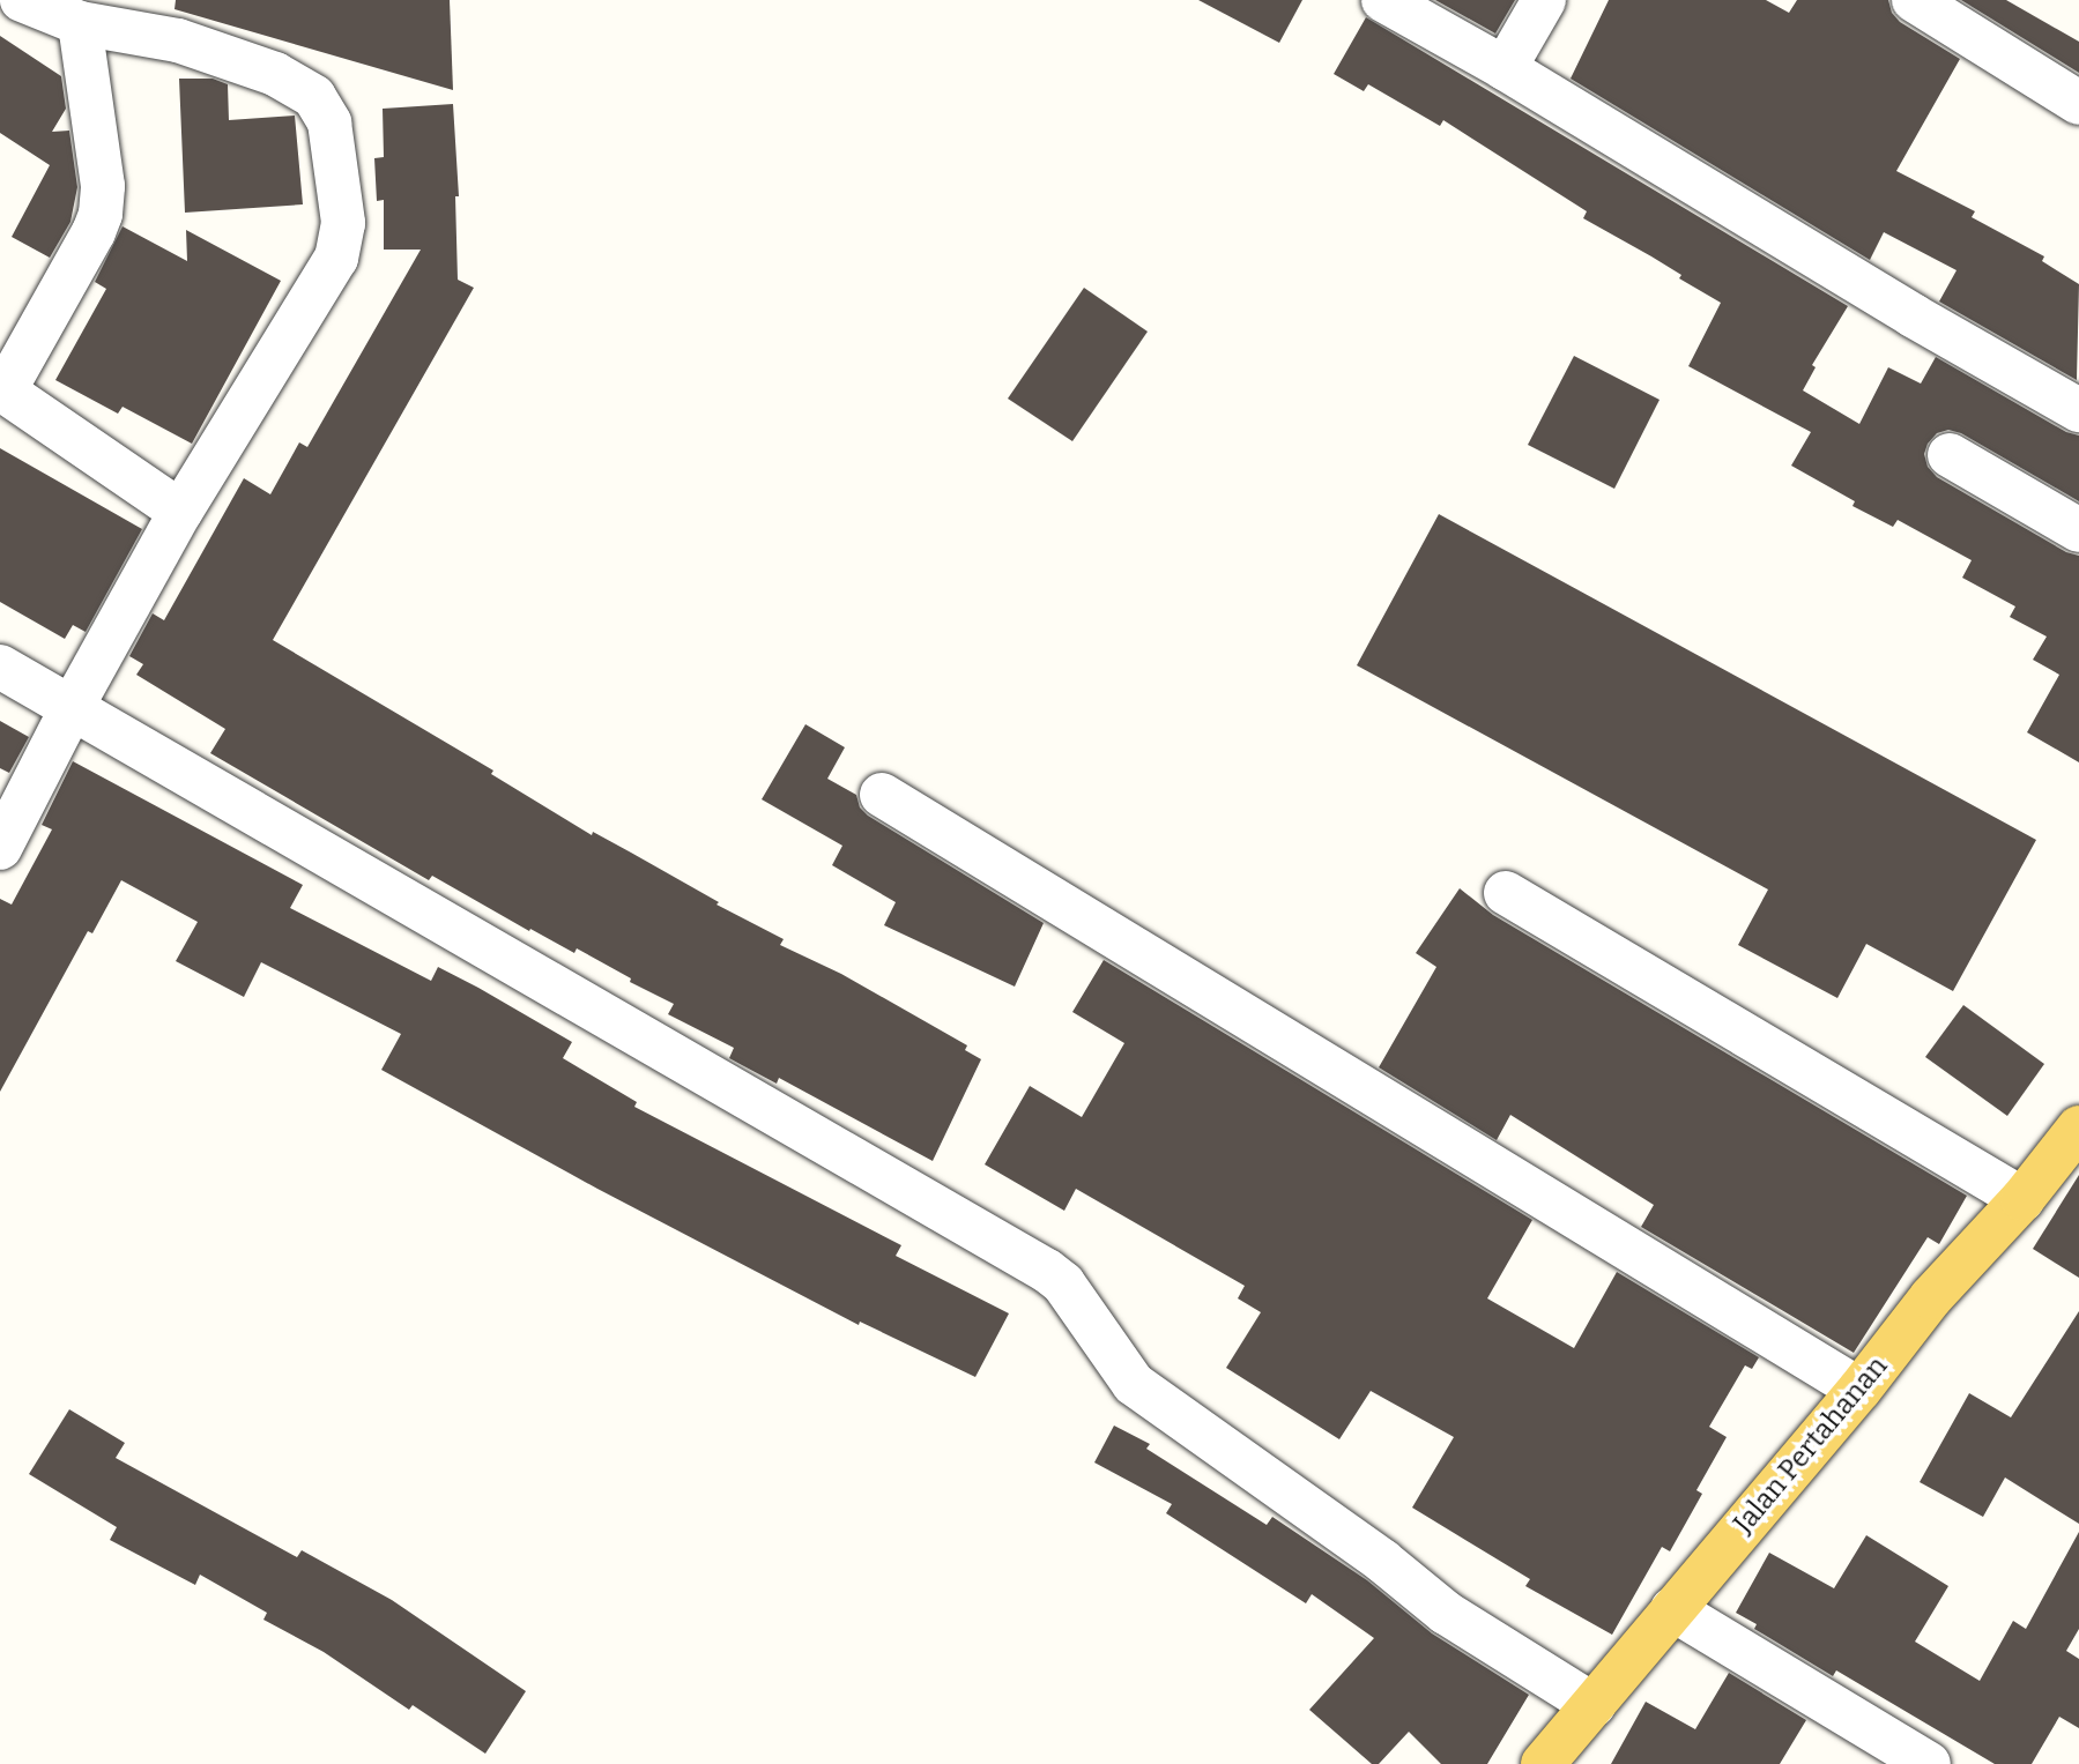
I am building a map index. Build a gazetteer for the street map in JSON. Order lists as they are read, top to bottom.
{
  "streets": {
    "main road": ["Jalan Pertahanan"]
  }
}
